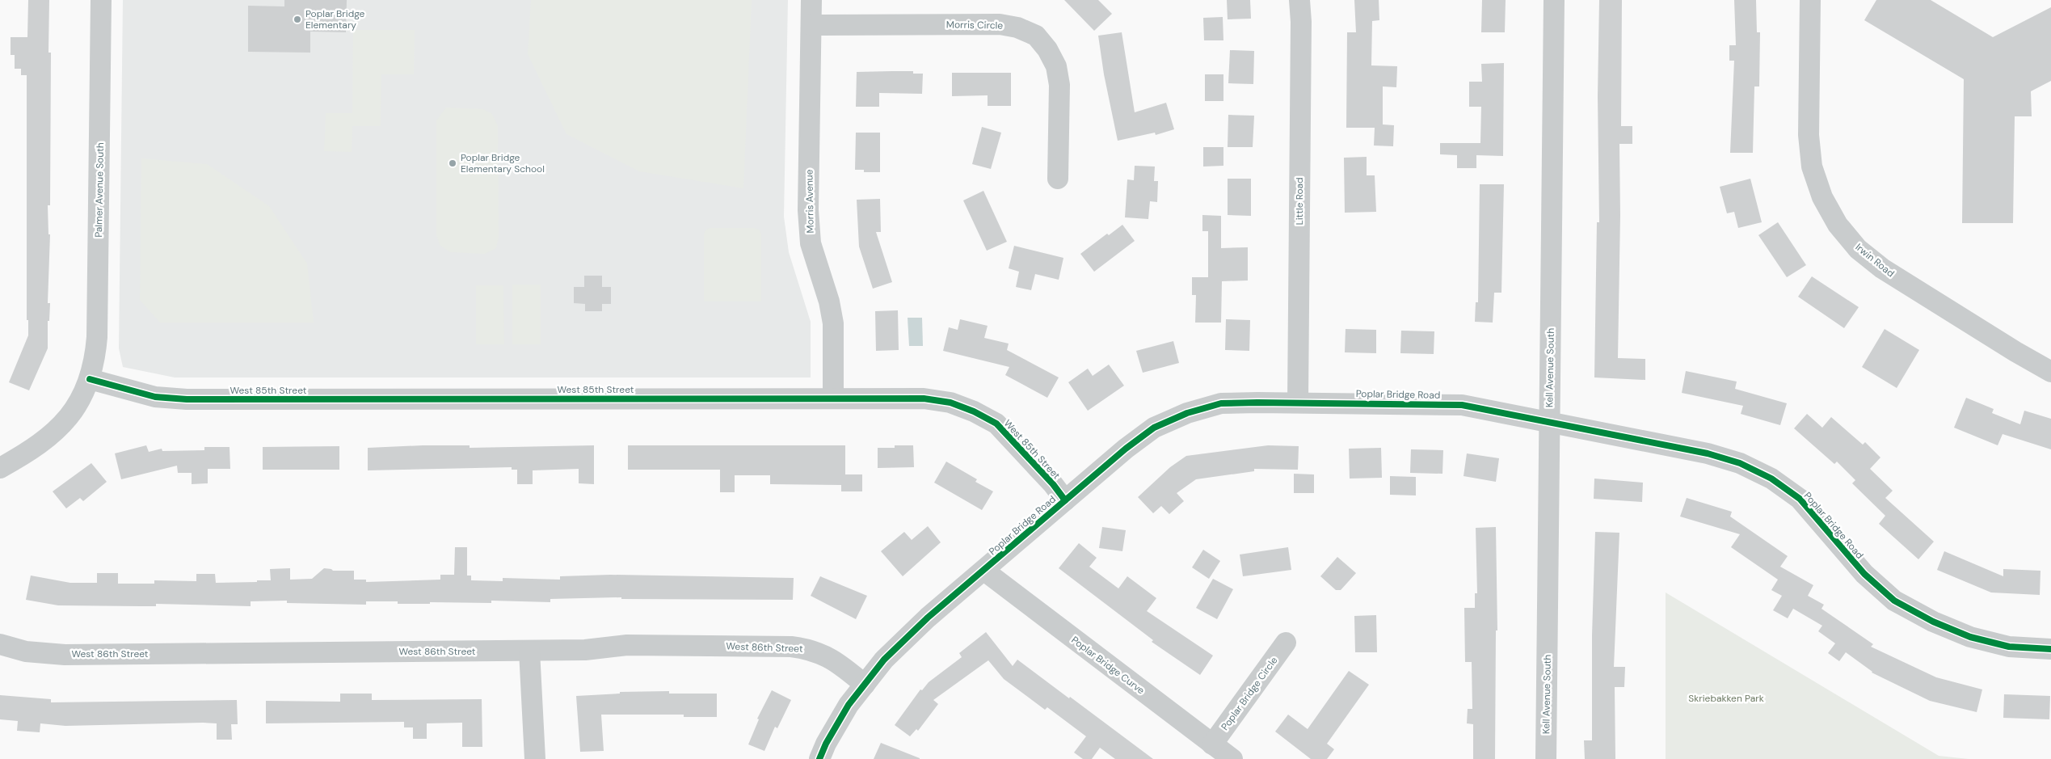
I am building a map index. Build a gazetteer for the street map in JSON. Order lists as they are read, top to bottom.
{
  "streets": {
    "street": [
      "Morris Circle",
      "Palmer Avenue South",
      "Morris Avenue",
      "Little Road",
      "Irwin Road",
      "Kell Avenue South",
      "West 85th Street",
      "Poplar Bridge Road",
      "West 86th Street",
      "Poplar Bridge Curve",
      "Poplar Bridge Circle"
    ]
  },
  "crossings": [
    ["Morris Circle", "Morris Avenue"],
    ["Palmer Avenue South", "West 85th Street"],
    ["Morris Avenue", "West 85th Street"],
    ["Little Road", "Poplar Bridge Road"],
    ["Kell Avenue South", "Poplar Bridge Road"],
    ["West 85th Street", "Poplar Bridge Road"],
    ["Poplar Bridge Road", "West 86th Street"],
    ["Poplar Bridge Road", "Poplar Bridge Curve"],
    ["Poplar Bridge Curve", "Poplar Bridge Circle"]
  ],
  "parks": ["Skriebakken Park"],
  "places": ["Poplar Bridge Elementary", "Poplar Bridge Elementary School"]
}
